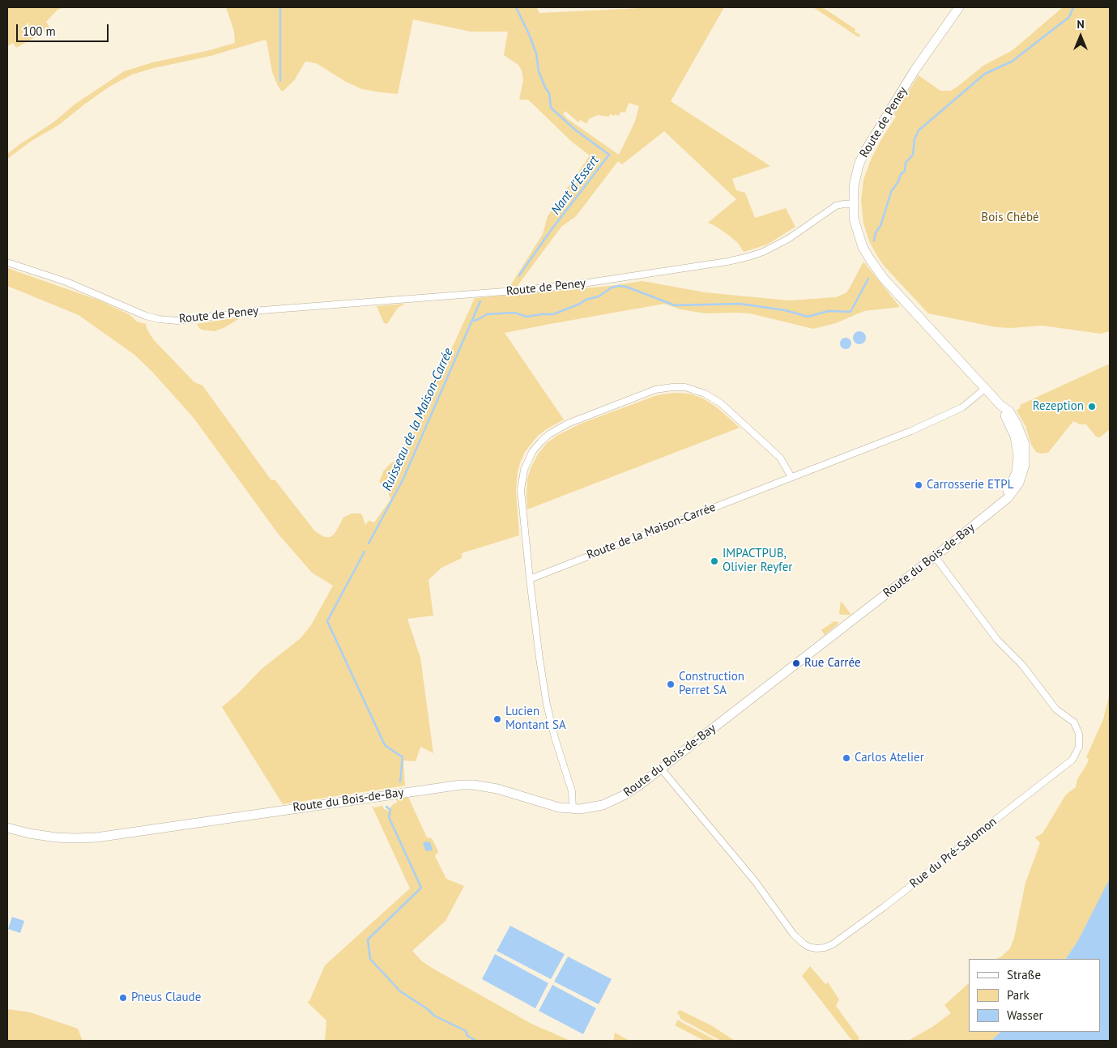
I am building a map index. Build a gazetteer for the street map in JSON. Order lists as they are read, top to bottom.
{
  "streets": {
    "main road": ["Route de Peney", "Route du Bois-de-Bay"],
    "street": ["Route de la Maison-Carrée", "Rue du Pré-Salomon"]
  },
  "crossings": [
    ["Route de Peney", "Route du Bois-de-Bay"],
    ["Route de la Maison-Carrée", "Route du Bois-de-Bay"],
    ["Route du Bois-de-Bay", "Rue du Pré-Salomon"]
  ],
  "water": ["Nant d'Essert", "Ruisseau de la Maison-Carrée"],
  "parks": ["Bois Chébé"],
  "places": [
    "Rezeption",
    "Carrosserie ETPL",
    "IMPACTPUB, Olivier Reyfer",
    "Rue Carrée",
    "Construction Perret SA",
    "Lucien Montant SA",
    "Carlos Atelier",
    "Pneus Claude"
  ],
  "legend": ["Straße", "Park", "Wasser"],
  "scale_bar": "100 m",
  "north": "top"
}
